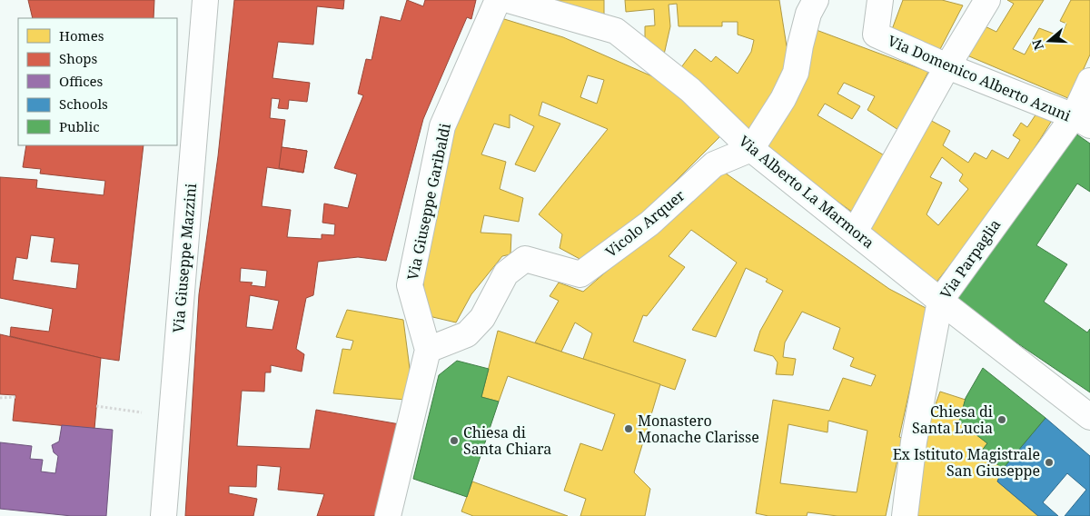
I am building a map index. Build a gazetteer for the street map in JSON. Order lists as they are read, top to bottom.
{
  "streets": {
    "street": [
      "Via Domenico Alberto Azuni",
      "Via Alberto La Marmora",
      "Via Giuseppe Garibaldi",
      "Vicolo Arquer",
      "Via Giuseppe Mazzini",
      "Via Parpaglia"
    ]
  },
  "crossings": [
    ["Via Domenico Alberto Azuni", "Via Parpaglia"],
    ["Via Alberto La Marmora", "Vicolo Arquer"],
    ["Via Alberto La Marmora", "Via Parpaglia"],
    ["Via Giuseppe Garibaldi", "Vicolo Arquer"]
  ],
  "places": [
    "Chiesa di Santa Lucia",
    "Monastero Monache Clarisse",
    "Chiesa di Santa Chiara",
    "Ex Istituto Magistrale San Giuseppe"
  ],
  "legend": [
    "Homes",
    "Shops",
    "Offices",
    "Schools",
    "Public"
  ],
  "north": "left"
}
